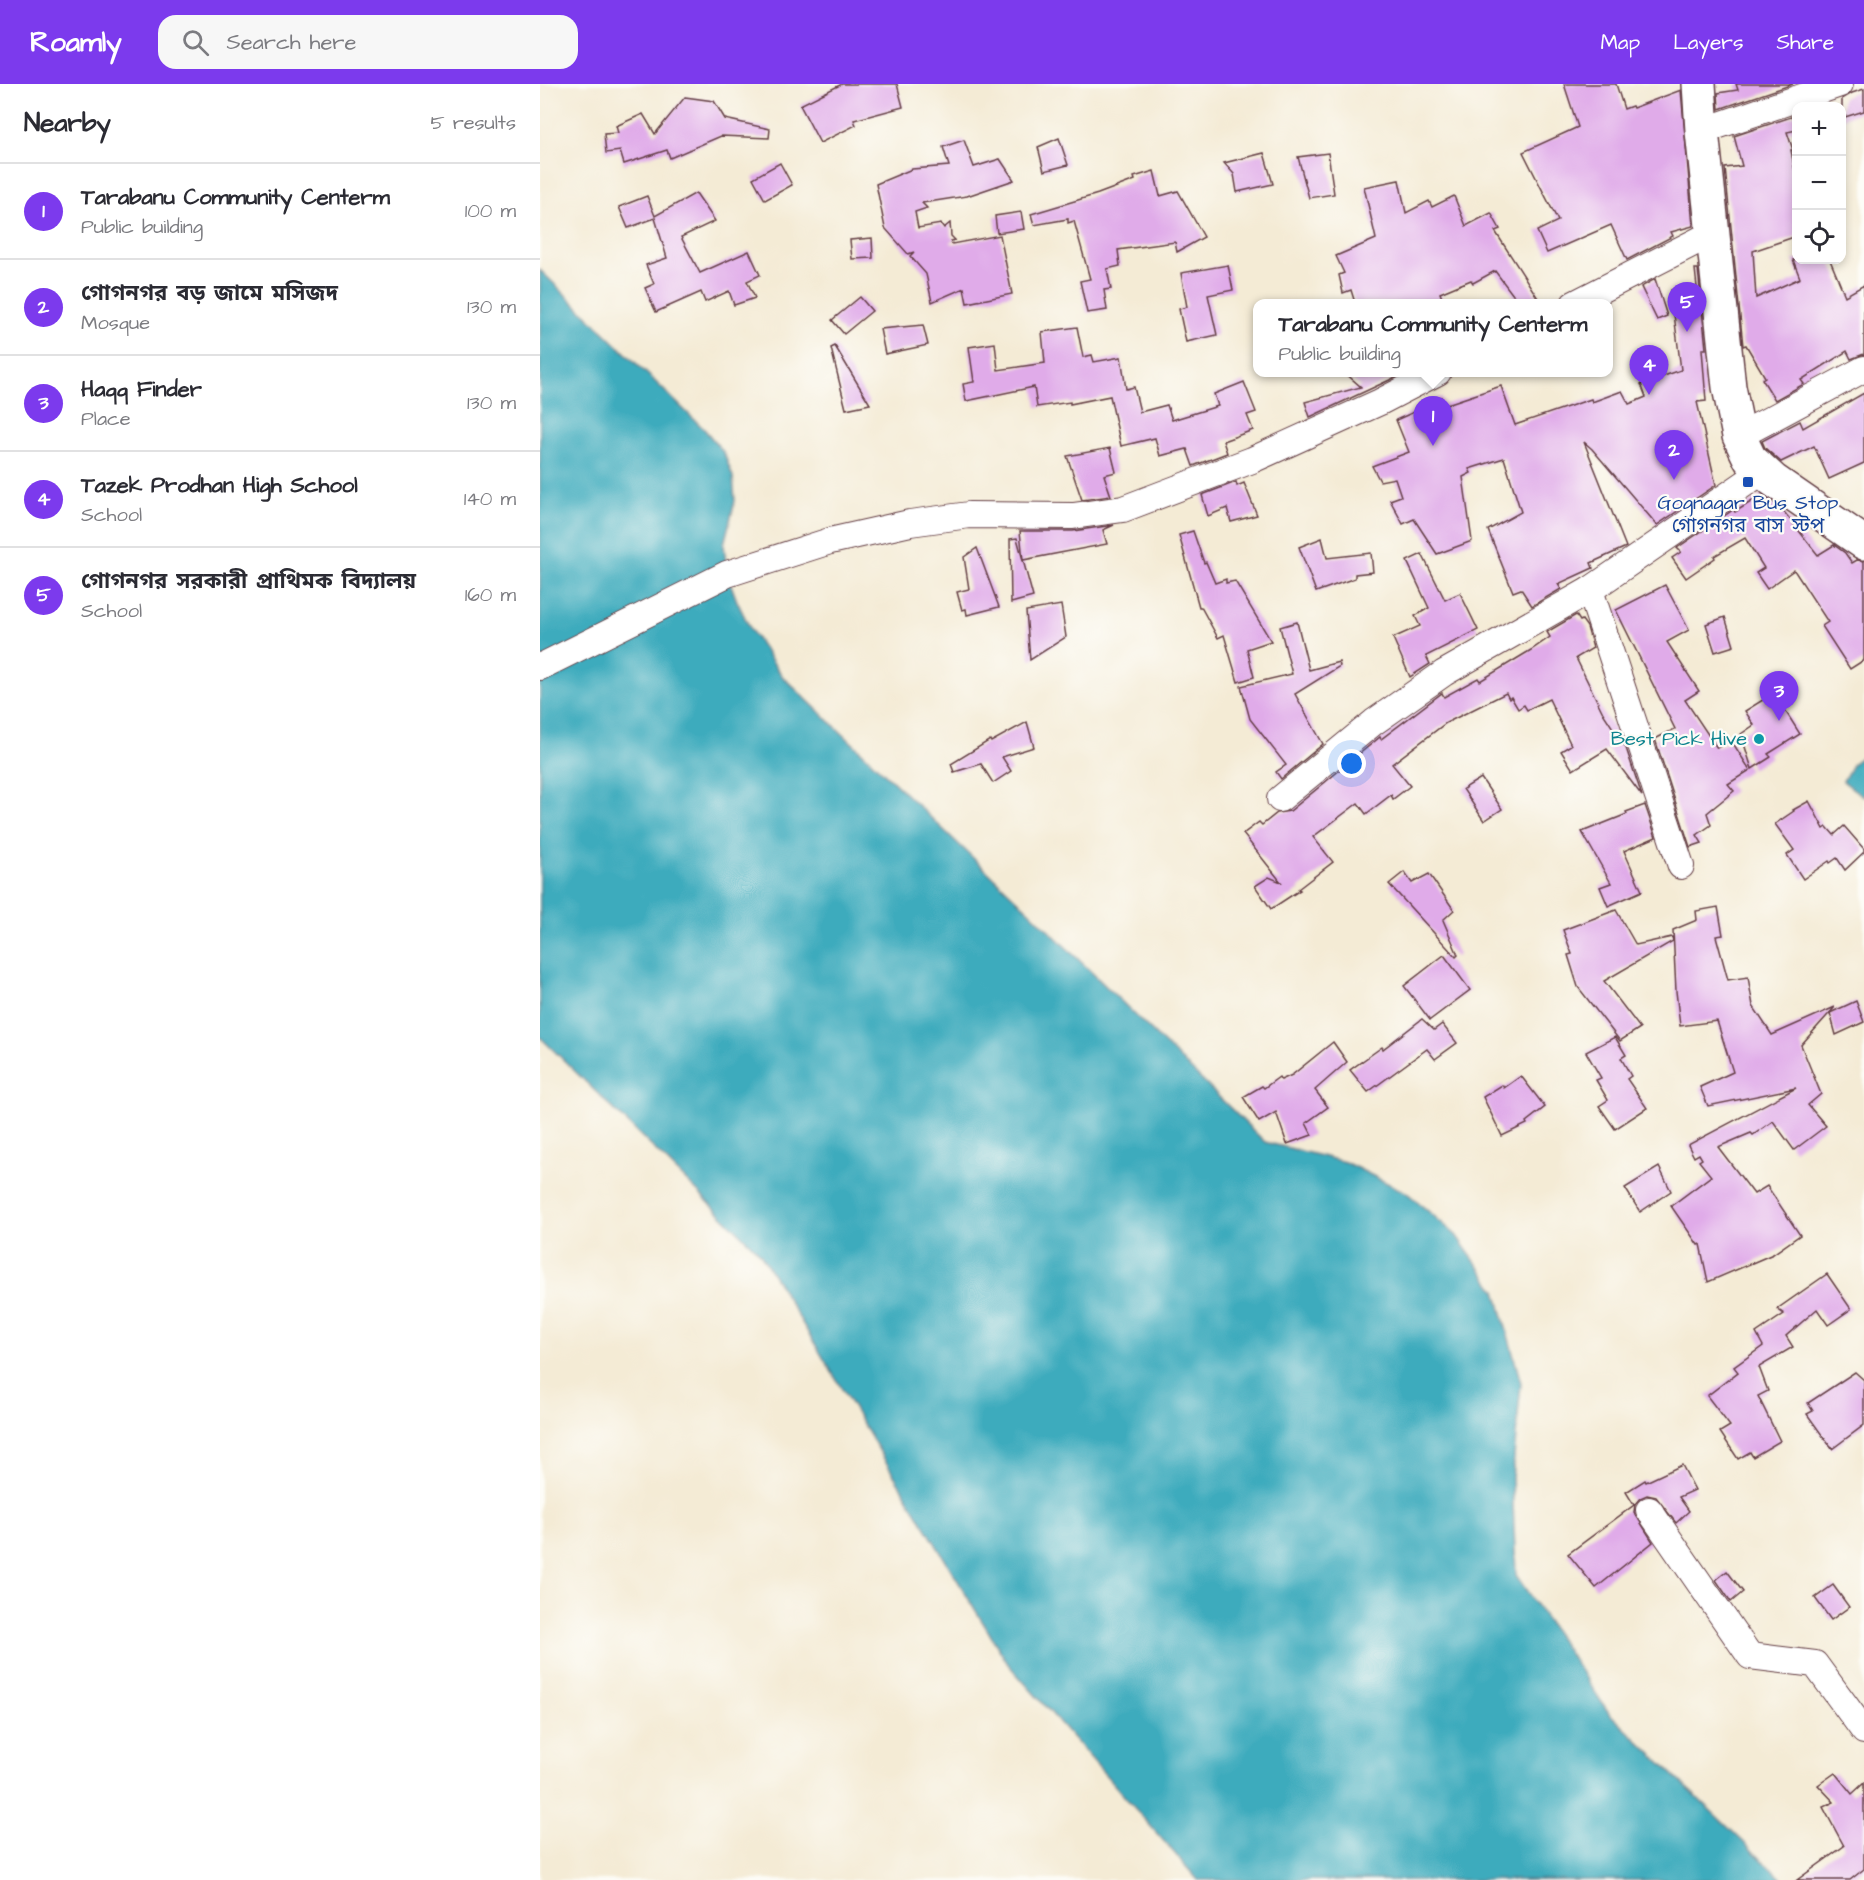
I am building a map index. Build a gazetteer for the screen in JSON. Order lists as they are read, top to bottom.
{
  "places": {
    "transit": ["Gognagar Bus Stop গোগনগর বাস স্টপ"],
    "other": ["Best Pick Hive"]
  },
  "page": {
    "header": "Roamly",
    "search": "Search here",
    "nav": ["Map", "Layers", "Share"],
    "heading": ["Nearby", "5 results"],
    "map_buttons": ["+", "−"],
    "list": [
      {
        "mark": "1",
        "name": "Tarabanu Community Centerm",
        "note": "Public building",
        "value": "100 m"
      },
      {
        "mark": "2",
        "name": "গোগনগর বড় জামে মসিজদ",
        "note": "Mosque",
        "value": "130 m"
      },
      {
        "mark": "3",
        "name": "Haqq Finder",
        "note": "Place",
        "value": "130 m"
      },
      {
        "mark": "4",
        "name": "Tazek Prodhan High School",
        "note": "School",
        "value": "140 m"
      },
      {
        "mark": "5",
        "name": "গোগনগর সরকারী প্রাথিমক বিদ্যালয়",
        "note": "School",
        "value": "160 m"
      }
    ],
    "pins": [
      "5",
      "4",
      "1",
      "2",
      "3"
    ],
    "popup": ["Tarabanu Community Centerm", "Public building"]
  }
}
